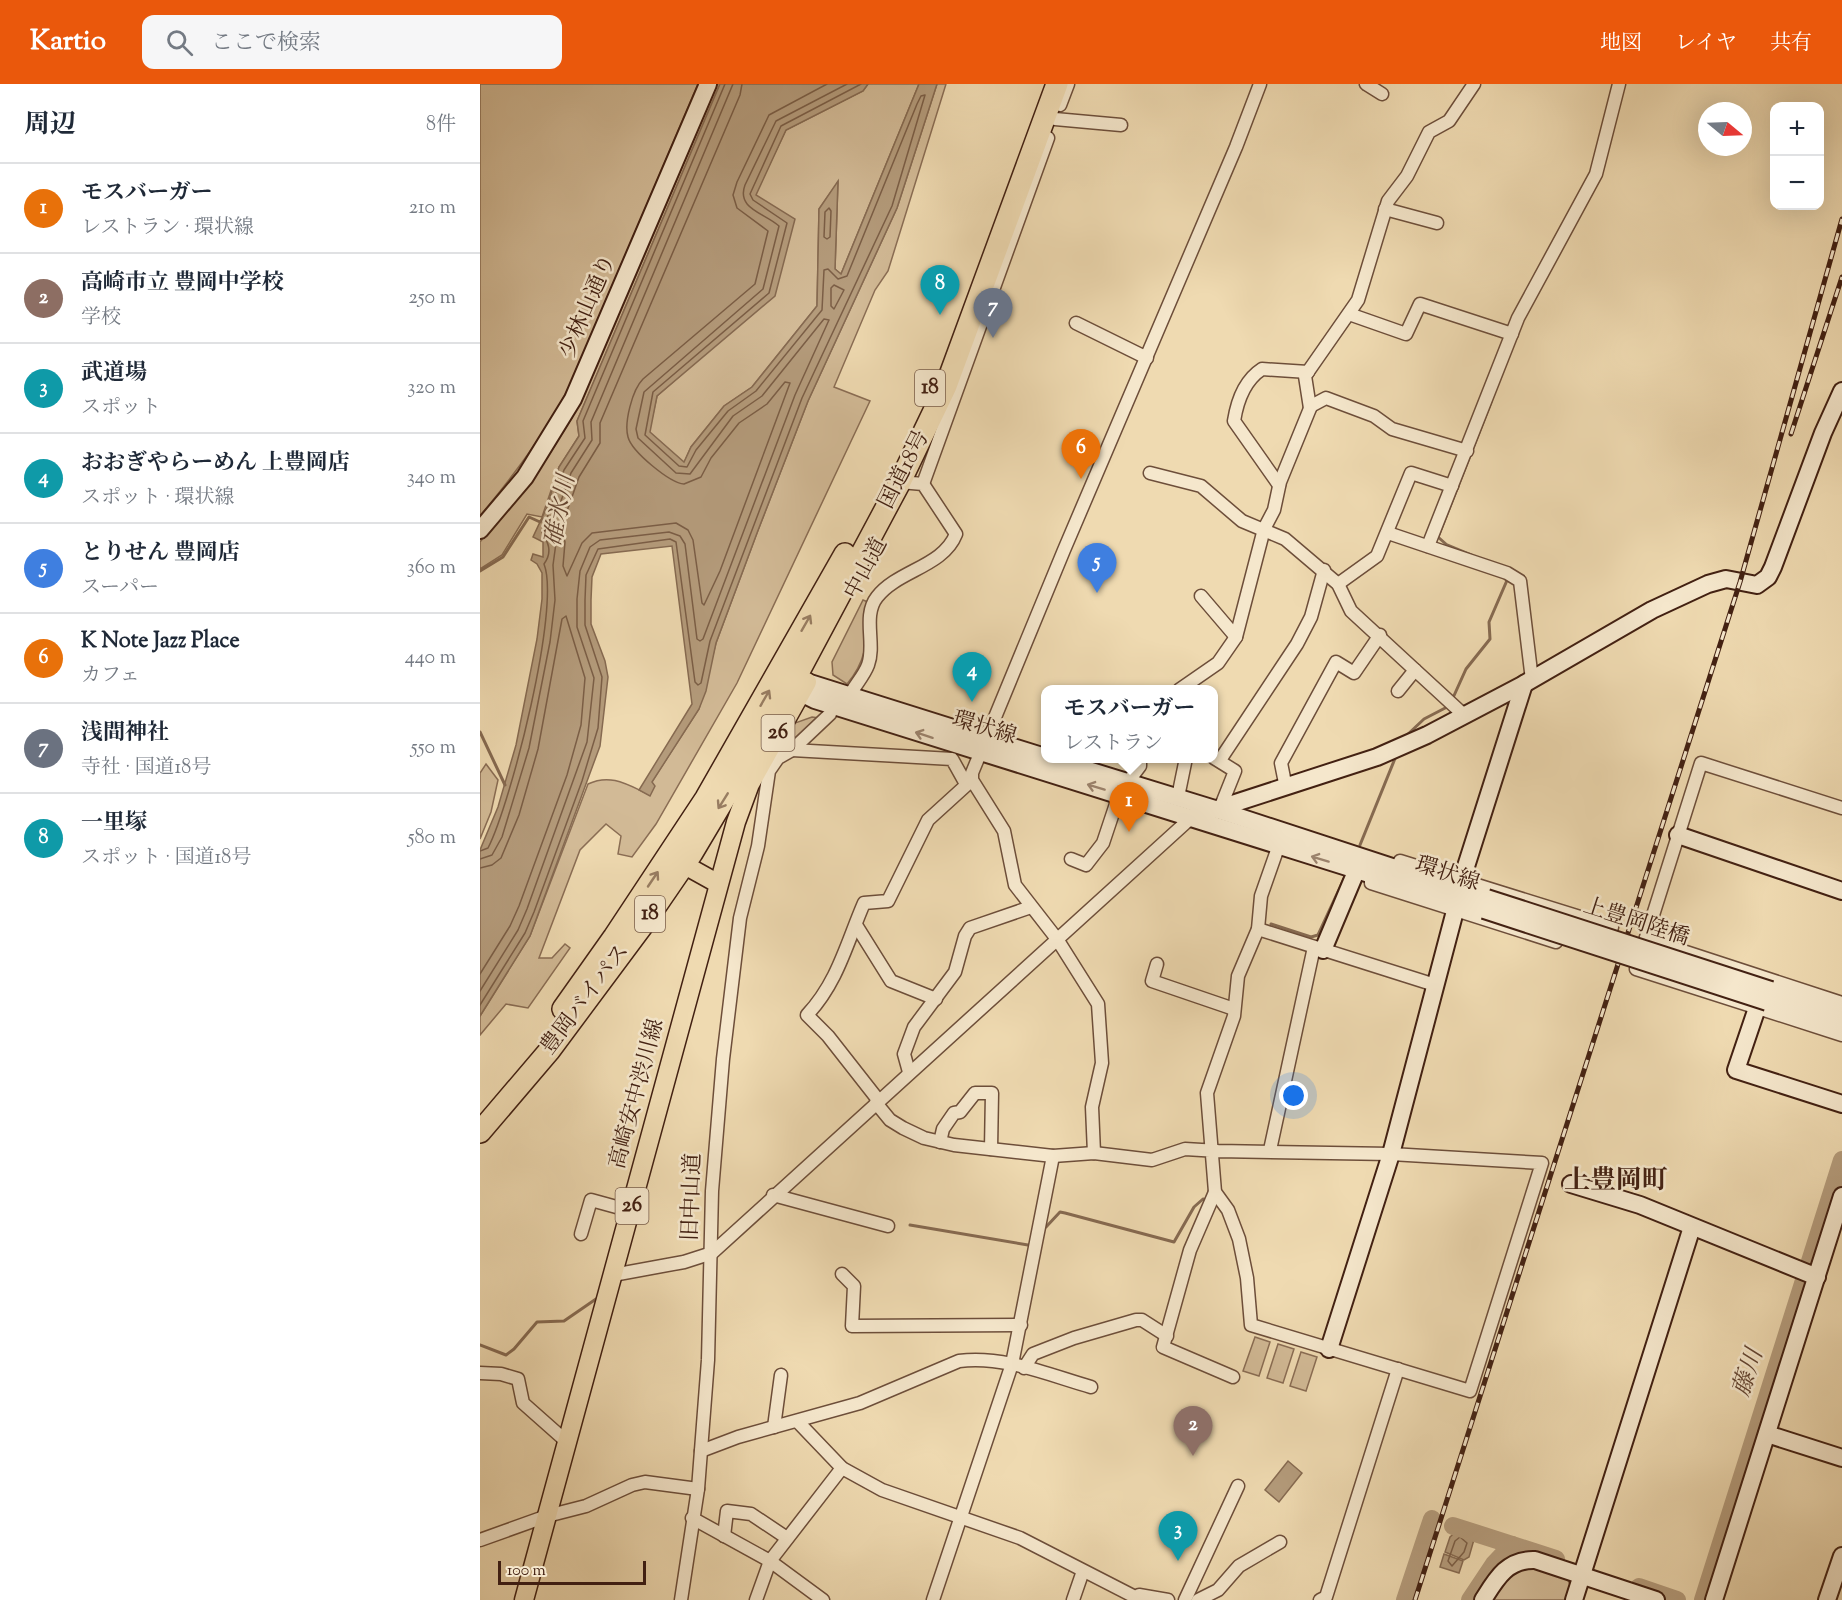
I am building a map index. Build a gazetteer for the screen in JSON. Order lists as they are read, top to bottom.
{
  "streets": {
    "highway": [
      "18",
      "国道18号",
      "中山道",
      "豊岡バイパス"
    ],
    "main road": ["26", "高崎安中渋川線"],
    "street": [
      "少林山通り",
      "環状線",
      "上豊岡陸橋",
      "旧中山道"
    ]
  },
  "crossings": [
    ["国道18号", "中山道"],
    ["国道18号", "環状線"],
    ["国道18号", "豊岡バイパス"],
    ["国道18号", "高崎安中渋川線"],
    ["中山道", "環状線"],
    ["中山道", "豊岡バイパス"],
    ["中山道", "高崎安中渋川線"],
    ["環状線", "上豊岡陸橋"],
    ["環状線", "豊岡バイパス"],
    ["環状線", "高崎安中渋川線"],
    ["環状線", "旧中山道"],
    ["豊岡バイパス", "高崎安中渋川線"]
  ],
  "districts": ["上豊岡町"],
  "water": ["碓氷川", "藤川"],
  "scale_bar": "100 m",
  "north": "right",
  "page": {
    "header": "Kartio",
    "search": "ここで検索",
    "nav": ["地図", "レイヤ", "共有"],
    "heading": ["周辺", "8件"],
    "map_buttons": ["+", "−"],
    "list": [
      {
        "mark": "1",
        "name": "モスバーガー",
        "note": "レストラン · 環状線",
        "value": "210 m"
      },
      {
        "mark": "2",
        "name": "高崎市立 豊岡中学校",
        "note": "学校",
        "value": "250 m"
      },
      {
        "mark": "3",
        "name": "武道場",
        "note": "スポット",
        "value": "320 m"
      },
      {
        "mark": "4",
        "name": "おおぎやらーめん 上豊岡店",
        "note": "スポット · 環状線",
        "value": "340 m"
      },
      {
        "mark": "5",
        "name": "とりせん 豊岡店",
        "note": "スーパー",
        "value": "360 m"
      },
      {
        "mark": "6",
        "name": "K Note Jazz Place",
        "note": "カフェ",
        "value": "440 m"
      },
      {
        "mark": "7",
        "name": "浅間神社",
        "note": "寺社 · 国道18号",
        "value": "550 m"
      },
      {
        "mark": "8",
        "name": "一里塚",
        "note": "スポット · 国道18号",
        "value": "580 m"
      }
    ],
    "pins": [
      "8",
      "7",
      "6",
      "5",
      "4",
      "1",
      "2",
      "3"
    ],
    "popup": ["モスバーガー", "レストラン"],
    "scale": "100 m"
  }
}
